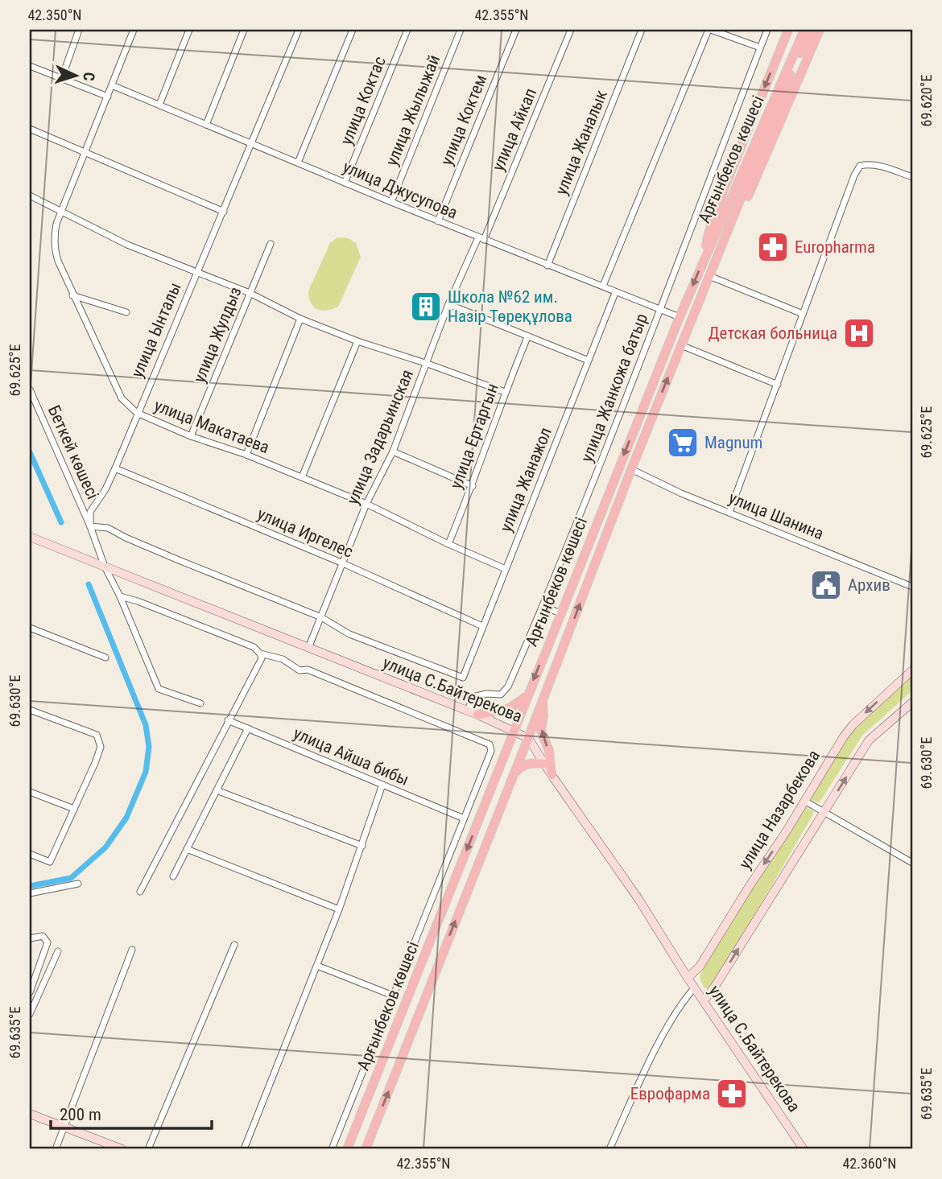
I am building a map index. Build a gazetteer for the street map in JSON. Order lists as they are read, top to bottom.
{
  "streets": {
    "main road": ["Арғынбеков көшесі", "улица С.Байтерекова", "улица Назарбекова"],
    "street": [
      "улица Коктас",
      "улица Жылыжай",
      "улица Коктем",
      "улица Айкап",
      "улица Жаналык",
      "улица Джусупова",
      "улица Ынталы",
      "улица Жулдыз",
      "улица Жанкожа батыр",
      "улица Макатаева",
      "улица Ертаргын",
      "улица Задарьинская",
      "Беткей көшесі",
      "улица Жанажол",
      "улица Шанина",
      "улица Иргелес",
      "улица Айша бибы"
    ]
  },
  "crossings": [
    ["улица Коктас", "улица Джусупова"],
    ["улица Жылыжай", "улица Джусупова"],
    ["улица Коктем", "улица Джусупова"],
    ["улица Айкап", "улица Джусупова"],
    ["улица Айкап", "улица Задарьинская"],
    ["улица Жаналык", "улица Джусупова"],
    ["Арғынбеков көшесі", "улица Джусупова"],
    ["Арғынбеков көшесі", "улица Шанина"],
    ["Арғынбеков көшесі", "улица С.Байтерекова"],
    ["улица Джусупова", "улица Ынталы"],
    ["улица Джусупова", "улица Жанкожа батыр"],
    ["улица Джусупова", "улица Макатаева"],
    ["улица Джусупова", "улица Задарьинская"],
    ["улица Джусупова", "улица Жанажол"],
    ["улица Ынталы", "улица Макатаева"],
    ["улица Ынталы", "Беткей көшесі"],
    ["улица Ынталы", "улица Иргелес"],
    ["улица Жулдыз", "улица Макатаева"],
    ["улица Жанкожа батыр", "улица С.Байтерекова"],
    ["улица Макатаева", "улица Ертаргын"],
    ["улица Макатаева", "улица Задарьинская"],
    ["улица Макатаева", "улица Жанажол"],
    ["улица Задарьинская", "улица Жанажол"],
    ["улица Задарьинская", "улица Иргелес"],
    ["улица Задарьинская", "улица С.Байтерекова"],
    ["Беткей көшесі", "улица С.Байтерекова"],
    ["улица Жанажол", "улица Иргелес"],
    ["улица С.Байтерекова", "улица Назарбекова"]
  ],
  "places": {
    "pharmacy": ["Europharma", "Еврофарма"],
    "building": ["Школа №62 им. Назір Төреқұлова"],
    "hospital": ["Детская больница"],
    "supermarket": ["Magnum"],
    "public building": ["Архив"]
  },
  "scale_bar": "200 m",
  "north": "right",
  "coordinates": [
    "42.350°N",
    "42.355°N",
    "69.620°E",
    "69.625°E",
    "69.630°E",
    "69.635°E",
    "42.360°N"
  ]
}
